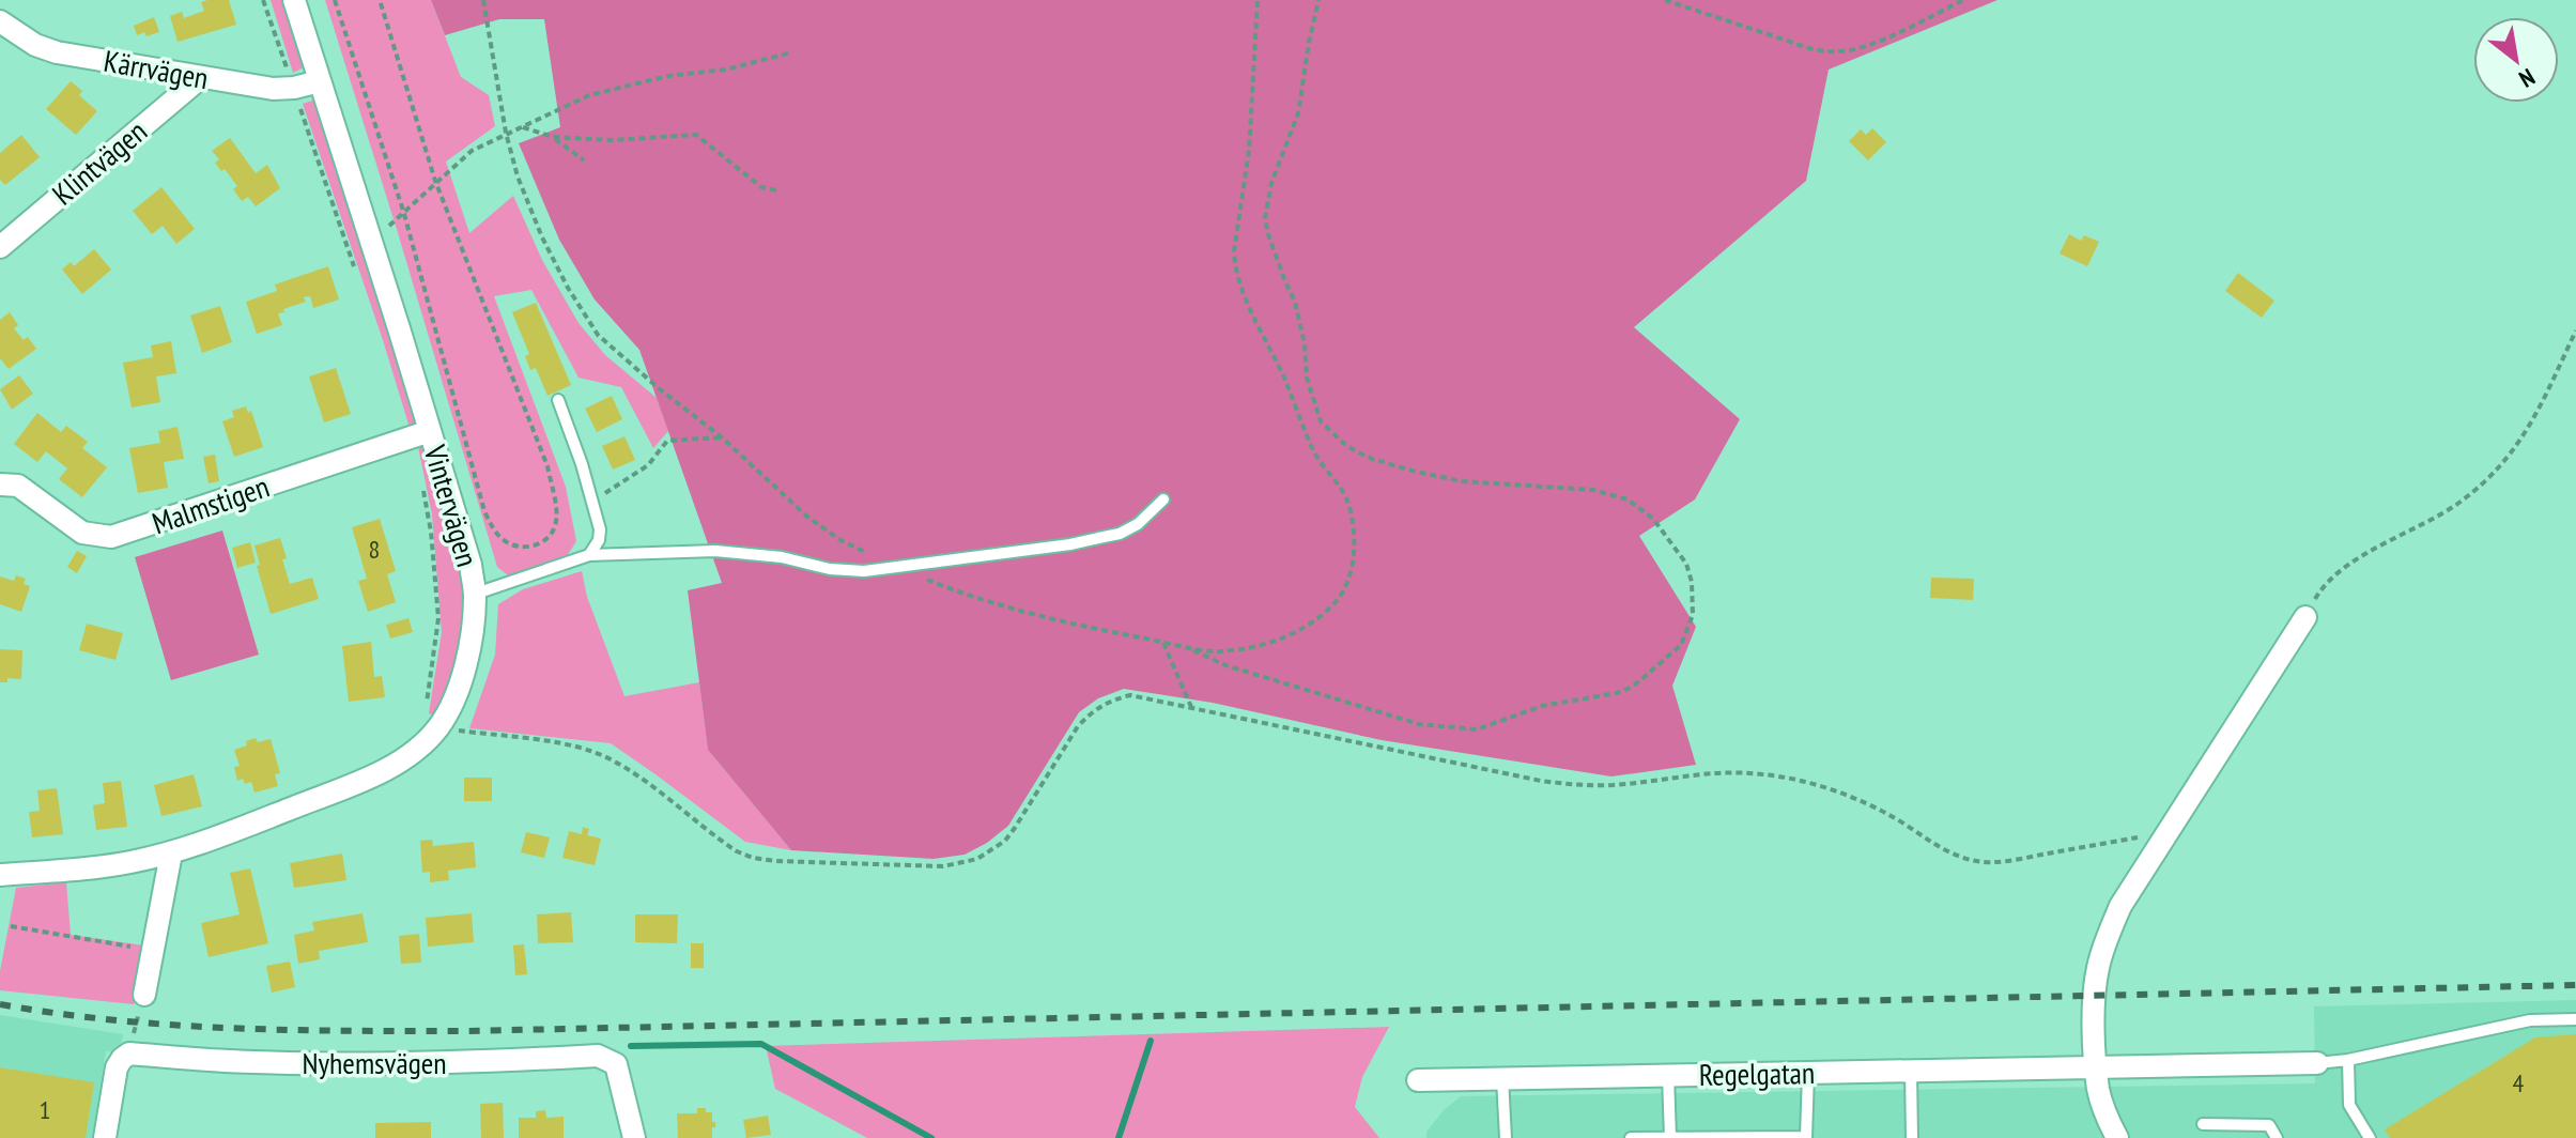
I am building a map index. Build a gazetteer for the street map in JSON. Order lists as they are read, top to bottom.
{
  "streets": {
    "street": [
      "Kärrvägen",
      "Klintvägen",
      "Malmstigen",
      "Vintervägen",
      "Nyhemsvägen",
      "Regelgatan"
    ]
  },
  "crossings": [
    ["Kärrvägen", "Klintvägen"],
    ["Kärrvägen", "Vintervägen"],
    ["Malmstigen", "Vintervägen"]
  ],
  "house_numbers": ["8", "4", "1"],
  "north": "bottom right"
}
